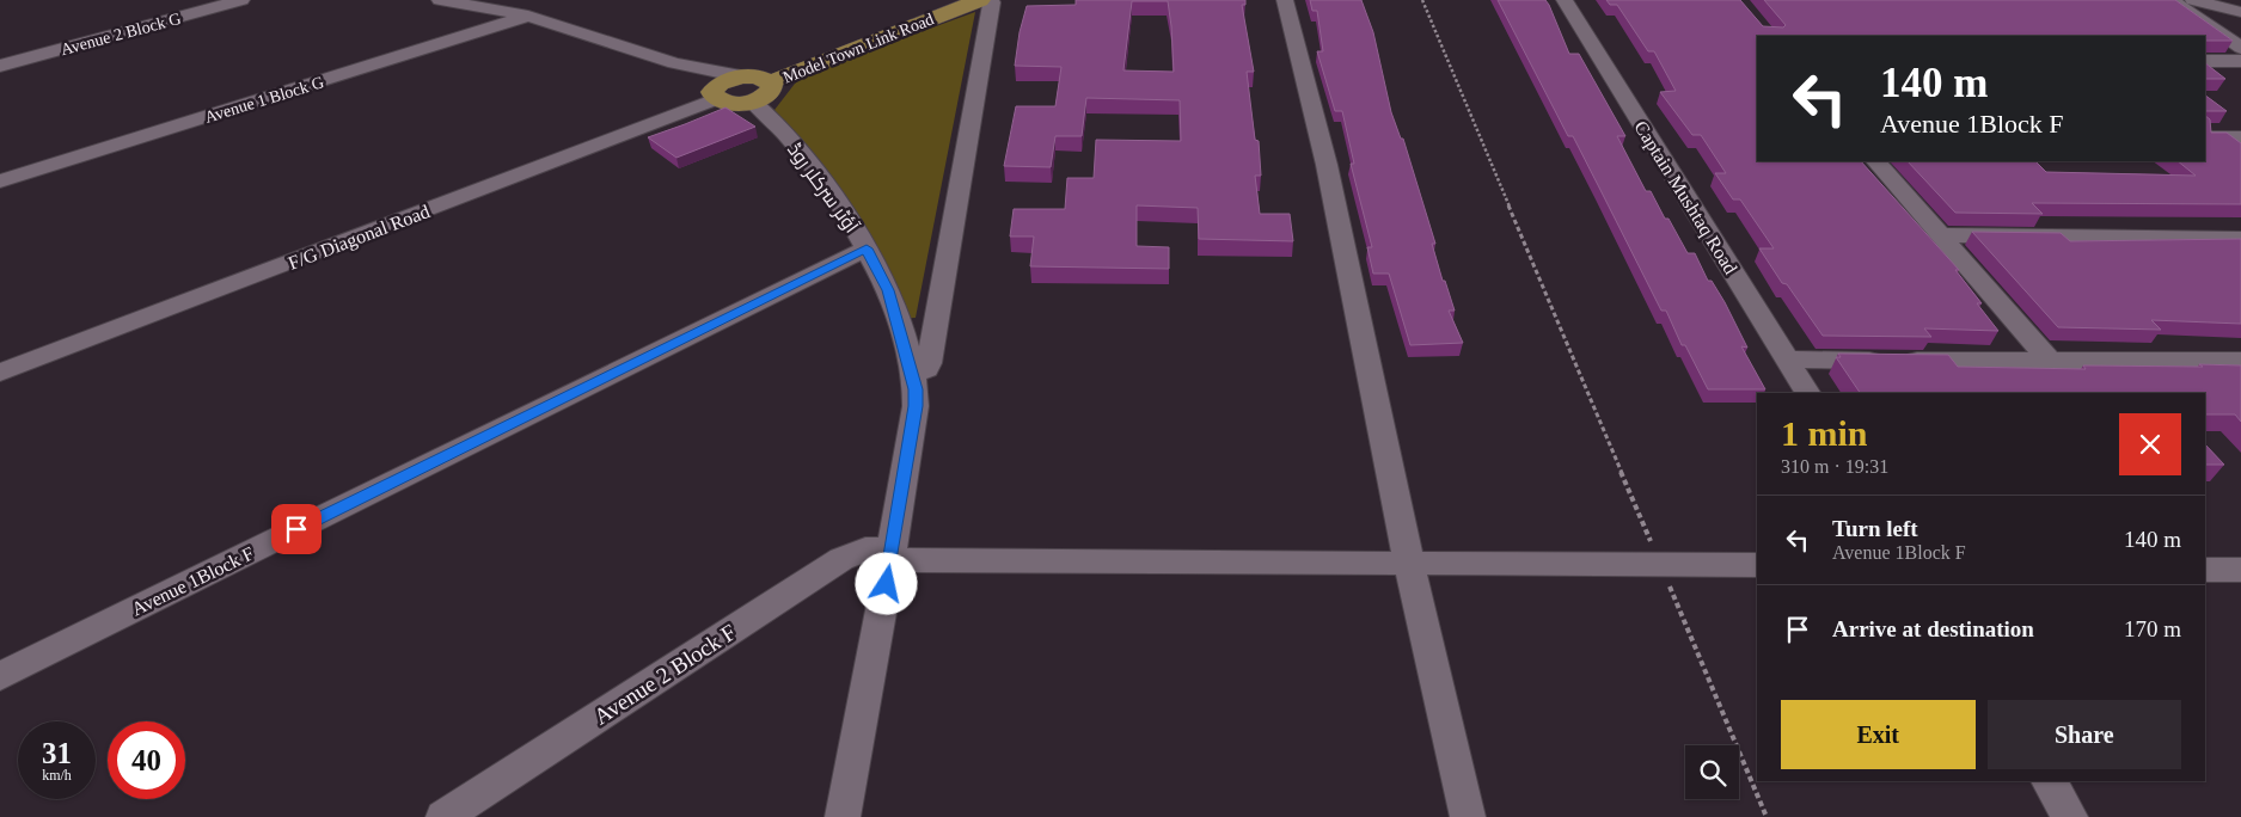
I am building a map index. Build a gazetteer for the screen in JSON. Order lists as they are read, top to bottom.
{
  "streets": {
    "main road": ["Model Town Link Road"],
    "street": [
      "Avenue 2 Block G",
      "Avenue 1 Block G",
      "آؤٹر سرکلر روڈ",
      "Captain Mushtaq Road",
      "F/G Diagonal Road",
      "Avenue 1Block F",
      "Avenue 2 Block F"
    ]
  },
  "crossings": [
    ["آؤٹر سرکلر روڈ", "Avenue 1Block F"],
    ["آؤٹر سرکلر روڈ", "Avenue 2 Block F"]
  ],
  "page": {
    "turn": ["140 m", "Avenue 1Block F"],
    "heading": ["1 min", "310 m · 19:31"],
    "list": [
      {
        "name": "Turn left",
        "note": "Avenue 1Block F",
        "value": "140 m"
      },
      {
        "name": "Arrive at destination",
        "value": "170 m"
      }
    ],
    "buttons": ["Exit", "Share"],
    "speed": "31 km/h",
    "limit": "40"
  }
}
